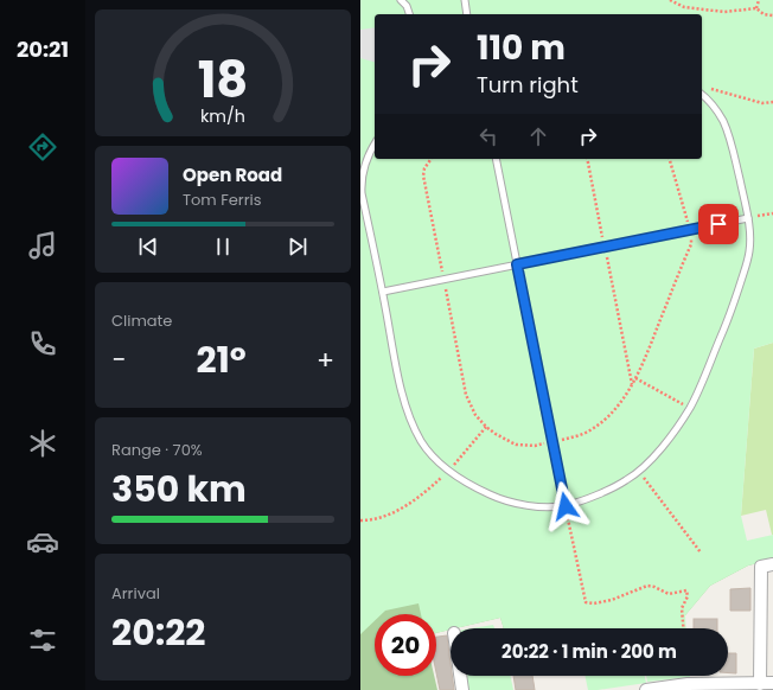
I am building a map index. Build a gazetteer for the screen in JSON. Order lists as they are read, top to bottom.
{
  "page": {
    "tabs": "20:21",
    "turn": ["110 m", "Turn right"],
    "song": ["Open Road", "Tom Ferris"],
    "tile": [
      "Climate",
      ["Range · 70%", "350 km"],
      ["Arrival", "20:22"]
    ],
    "heat": ["−", "21°", "+"],
    "limit": "20",
    "trip": "20:22 · 1 min · 200 m",
    "gauge": ["18", "km/h"]
  }
}
